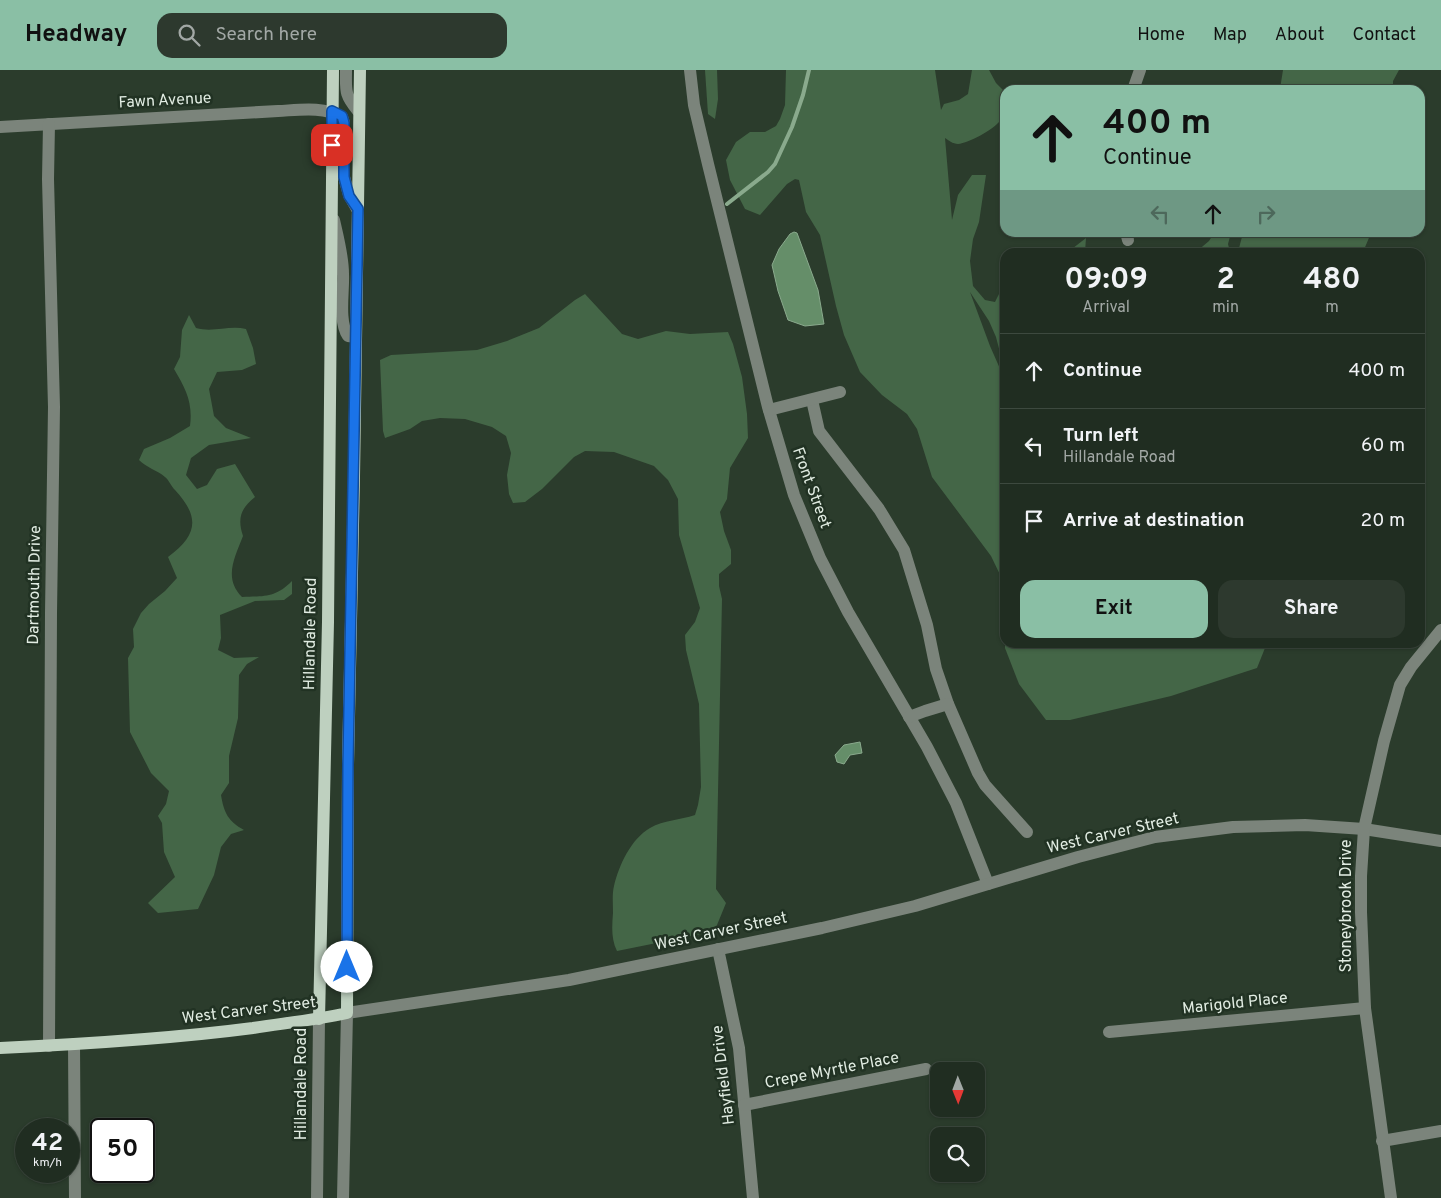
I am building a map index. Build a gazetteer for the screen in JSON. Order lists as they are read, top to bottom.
{
  "streets": {
    "main road": ["Hillandale Road", "West Carver Street"],
    "street": [
      "Fawn Avenue",
      "Front Street",
      "Dartmouth Drive",
      "Stoneybrook Drive",
      "Marigold Place",
      "Crepe Myrtle Place",
      "Hayfield Drive"
    ]
  },
  "crossings": [
    ["Fawn Avenue", "Dartmouth Drive"],
    ["Fawn Avenue", "Hillandale Road"],
    ["Front Street", "West Carver Street"],
    ["Dartmouth Drive", "West Carver Street"],
    ["Hillandale Road", "West Carver Street"],
    ["West Carver Street", "Stoneybrook Drive"],
    ["West Carver Street", "Hayfield Drive"],
    ["Stoneybrook Drive", "Marigold Place"],
    ["Crepe Myrtle Place", "Hayfield Drive"]
  ],
  "north": "bottom",
  "page": {
    "header": "Headway",
    "search": "Search here",
    "nav": [
      "Home",
      "Map",
      "About",
      "Contact"
    ],
    "turn": ["400 m", "Continue"],
    "eta": [
      "09:09",
      "Arrival",
      "2",
      "min",
      "480",
      "m"
    ],
    "list": [
      {
        "name": "Continue",
        "value": "400 m"
      },
      {
        "name": "Turn left",
        "note": "Hillandale Road",
        "value": "60 m"
      },
      {
        "name": "Arrive at destination",
        "value": "20 m"
      }
    ],
    "buttons": ["Exit", "Share"],
    "speed": "42 km/h",
    "limit": "50"
  }
}
